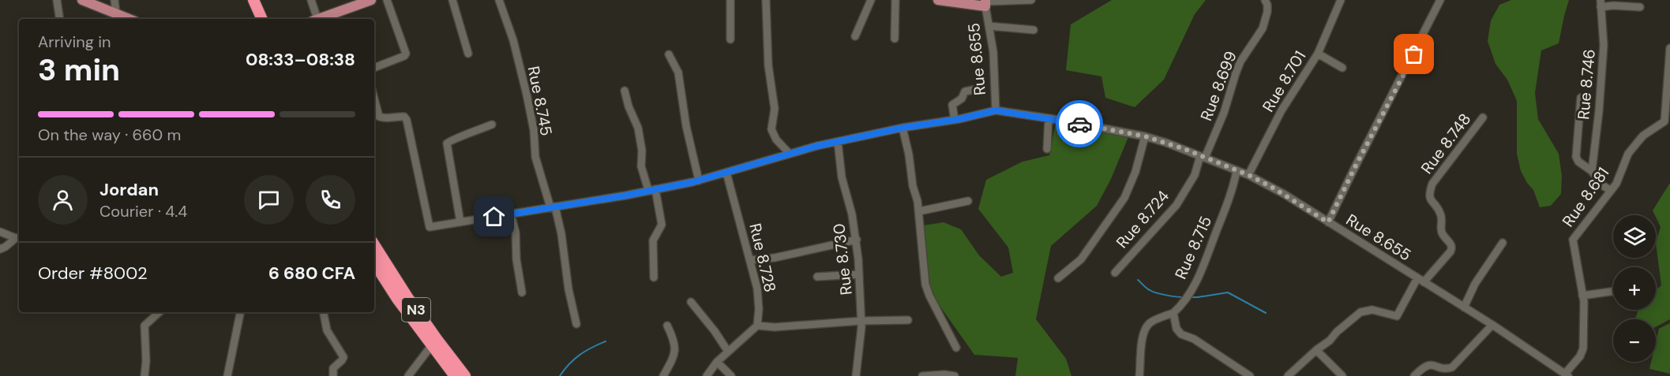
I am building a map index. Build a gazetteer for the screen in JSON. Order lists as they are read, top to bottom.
{
  "streets": {
    "highway": ["N3"],
    "street": [
      "Rue 8.655",
      "Rue 8.701",
      "Rue 8.746",
      "Rue 8.699",
      "Rue 8.745",
      "Rue 8.748",
      "Rue 8.681",
      "Rue 8.724",
      "Rue 8.715",
      "Rue 8.728",
      "Rue 8.730"
    ]
  },
  "crossings": [
    ["Rue 8.655", "Rue 8.701"],
    ["Rue 8.655", "Rue 8.699"],
    ["Rue 8.655", "Rue 8.745"],
    ["Rue 8.655", "Rue 8.748"],
    ["Rue 8.655", "Rue 8.681"],
    ["Rue 8.655", "Rue 8.724"],
    ["Rue 8.655", "Rue 8.715"],
    ["Rue 8.655", "Rue 8.728"],
    ["Rue 8.655", "Rue 8.730"],
    ["Rue 8.699", "Rue 8.724"]
  ],
  "page": {
    "heading": ["3 min", "Arriving in", "08:33–08:38"],
    "panel": [
      "Jordan",
      "Courier · 4.4",
      "Order #8002",
      "6 680 CFA"
    ],
    "bar": "On the way · 660 m",
    "map_buttons": ["+", "−"]
  }
}
